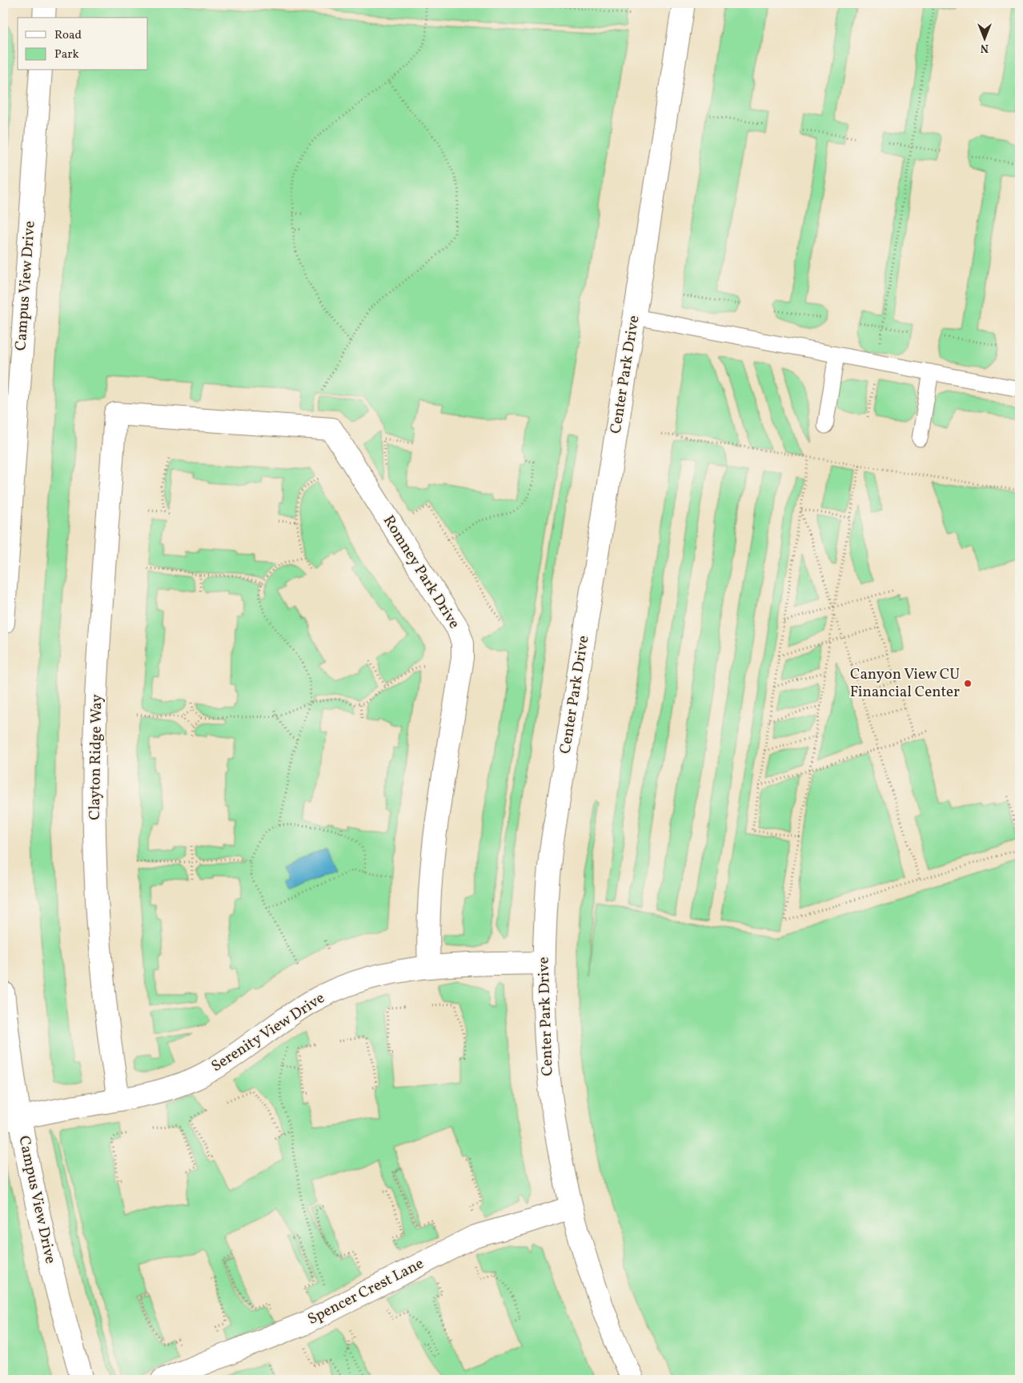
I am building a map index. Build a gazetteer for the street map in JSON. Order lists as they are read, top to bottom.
{
  "streets": {
    "street": [
      "Campus View Drive",
      "Center Park Drive",
      "Romney Park Drive",
      "Clayton Ridge Way",
      "Serenity View Drive",
      "Spencer Crest Lane"
    ]
  },
  "crossings": [
    ["Campus View Drive", "Serenity View Drive"],
    ["Center Park Drive", "Serenity View Drive"],
    ["Center Park Drive", "Spencer Crest Lane"],
    ["Romney Park Drive", "Clayton Ridge Way"],
    ["Romney Park Drive", "Serenity View Drive"],
    ["Clayton Ridge Way", "Serenity View Drive"]
  ],
  "places": ["Canyon View CU Financial Center"],
  "legend": ["Road", "Park"],
  "north": "bottom"
}
